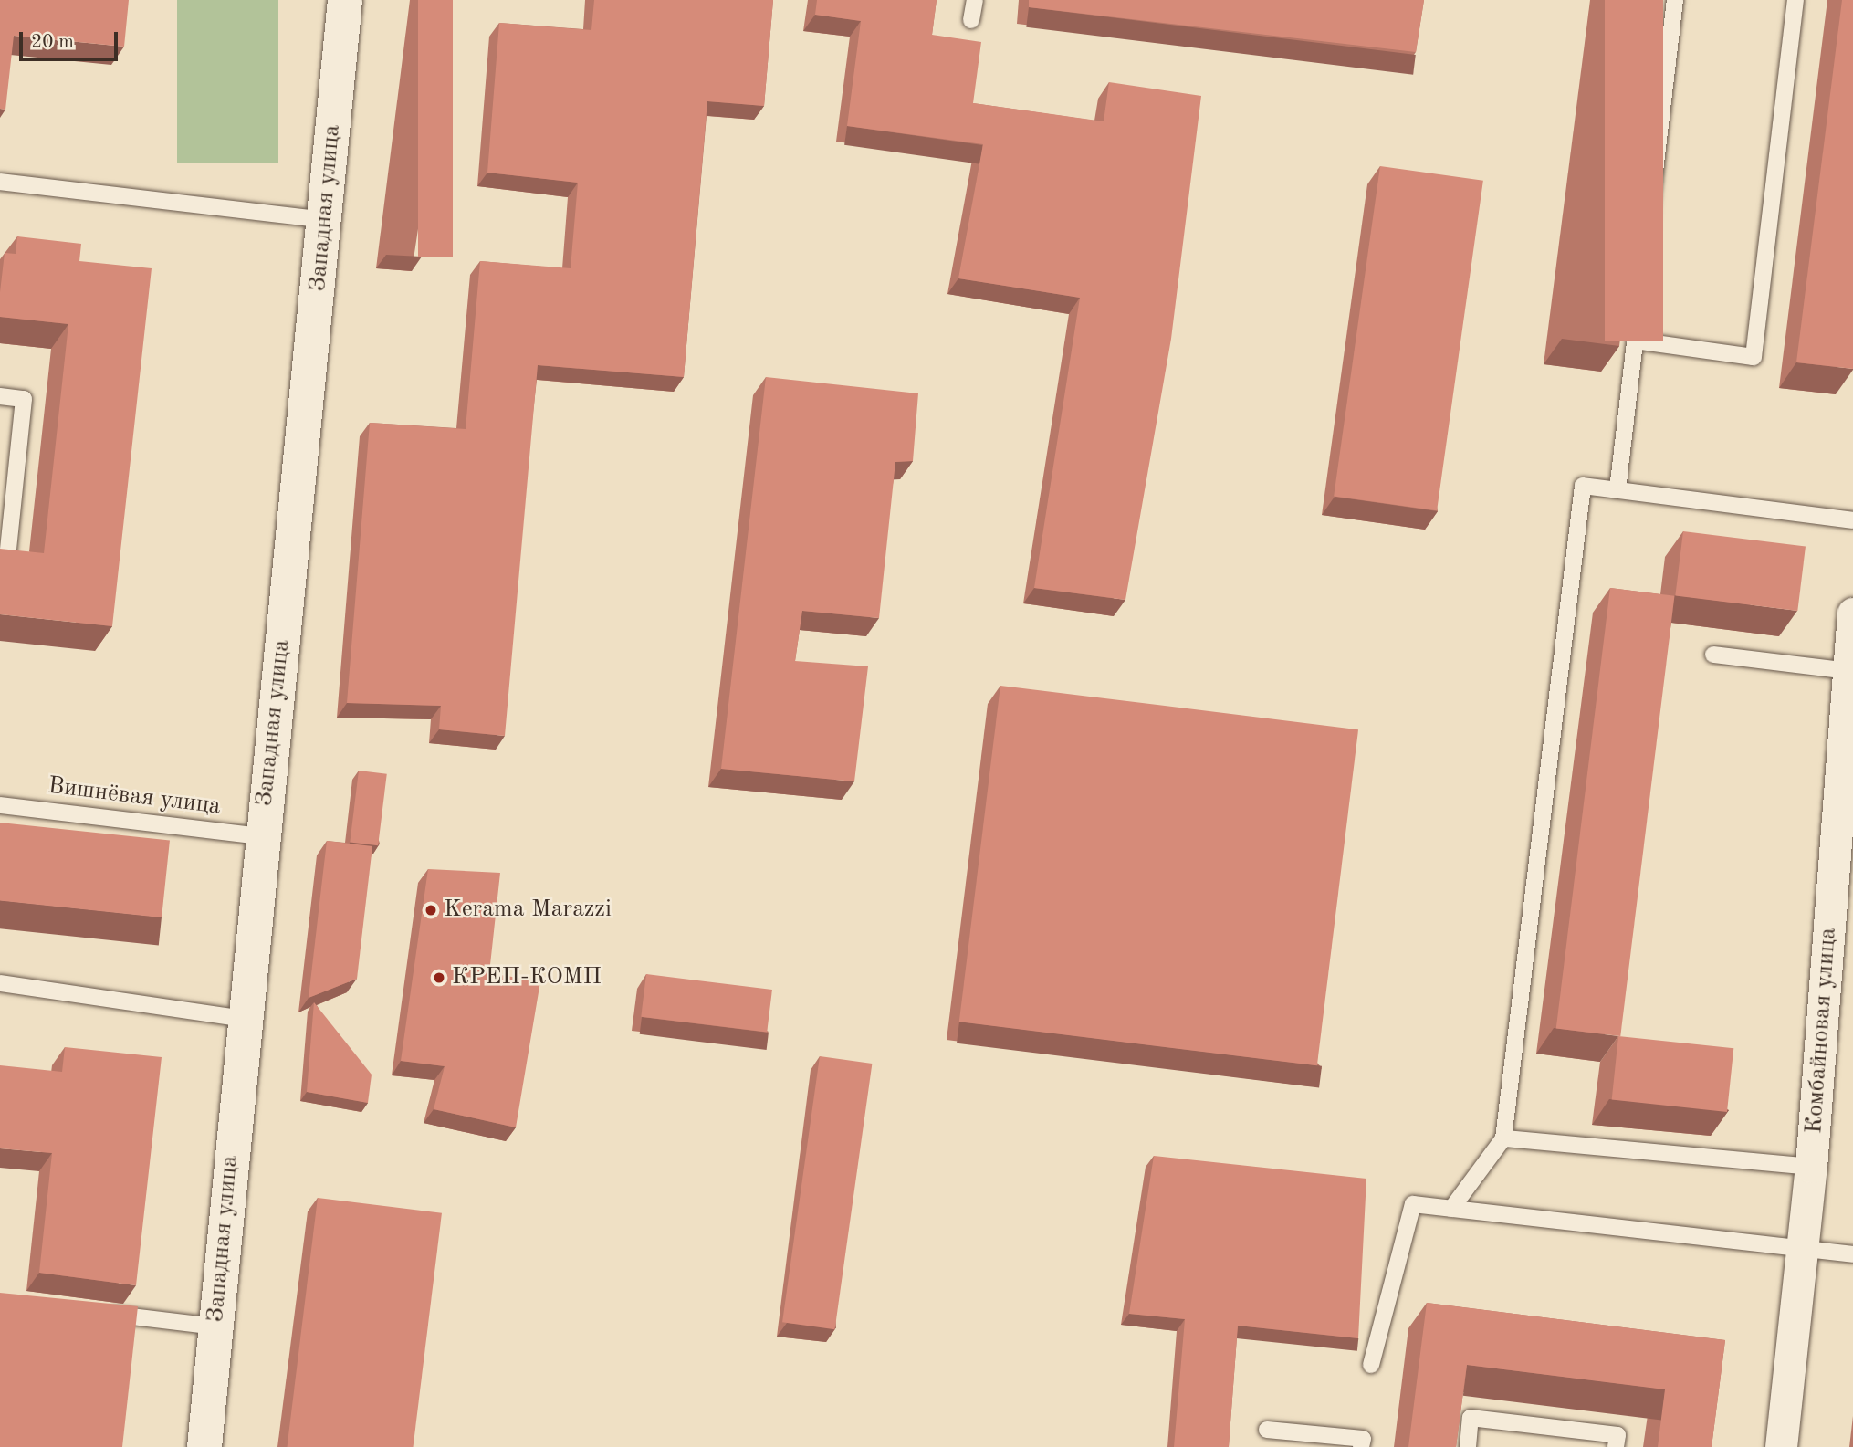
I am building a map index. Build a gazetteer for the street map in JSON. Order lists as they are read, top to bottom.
{
  "streets": {
    "street": ["Западная улица", "Комбайновая улица"],
    "lane": ["Вишнёвая улица"]
  },
  "crossings": [
    ["Западная улица", "Вишнёвая улица"]
  ],
  "places": ["Kerama Marazzi", "КРЕП-КОМП"],
  "scale_bar": "20 m"
}
